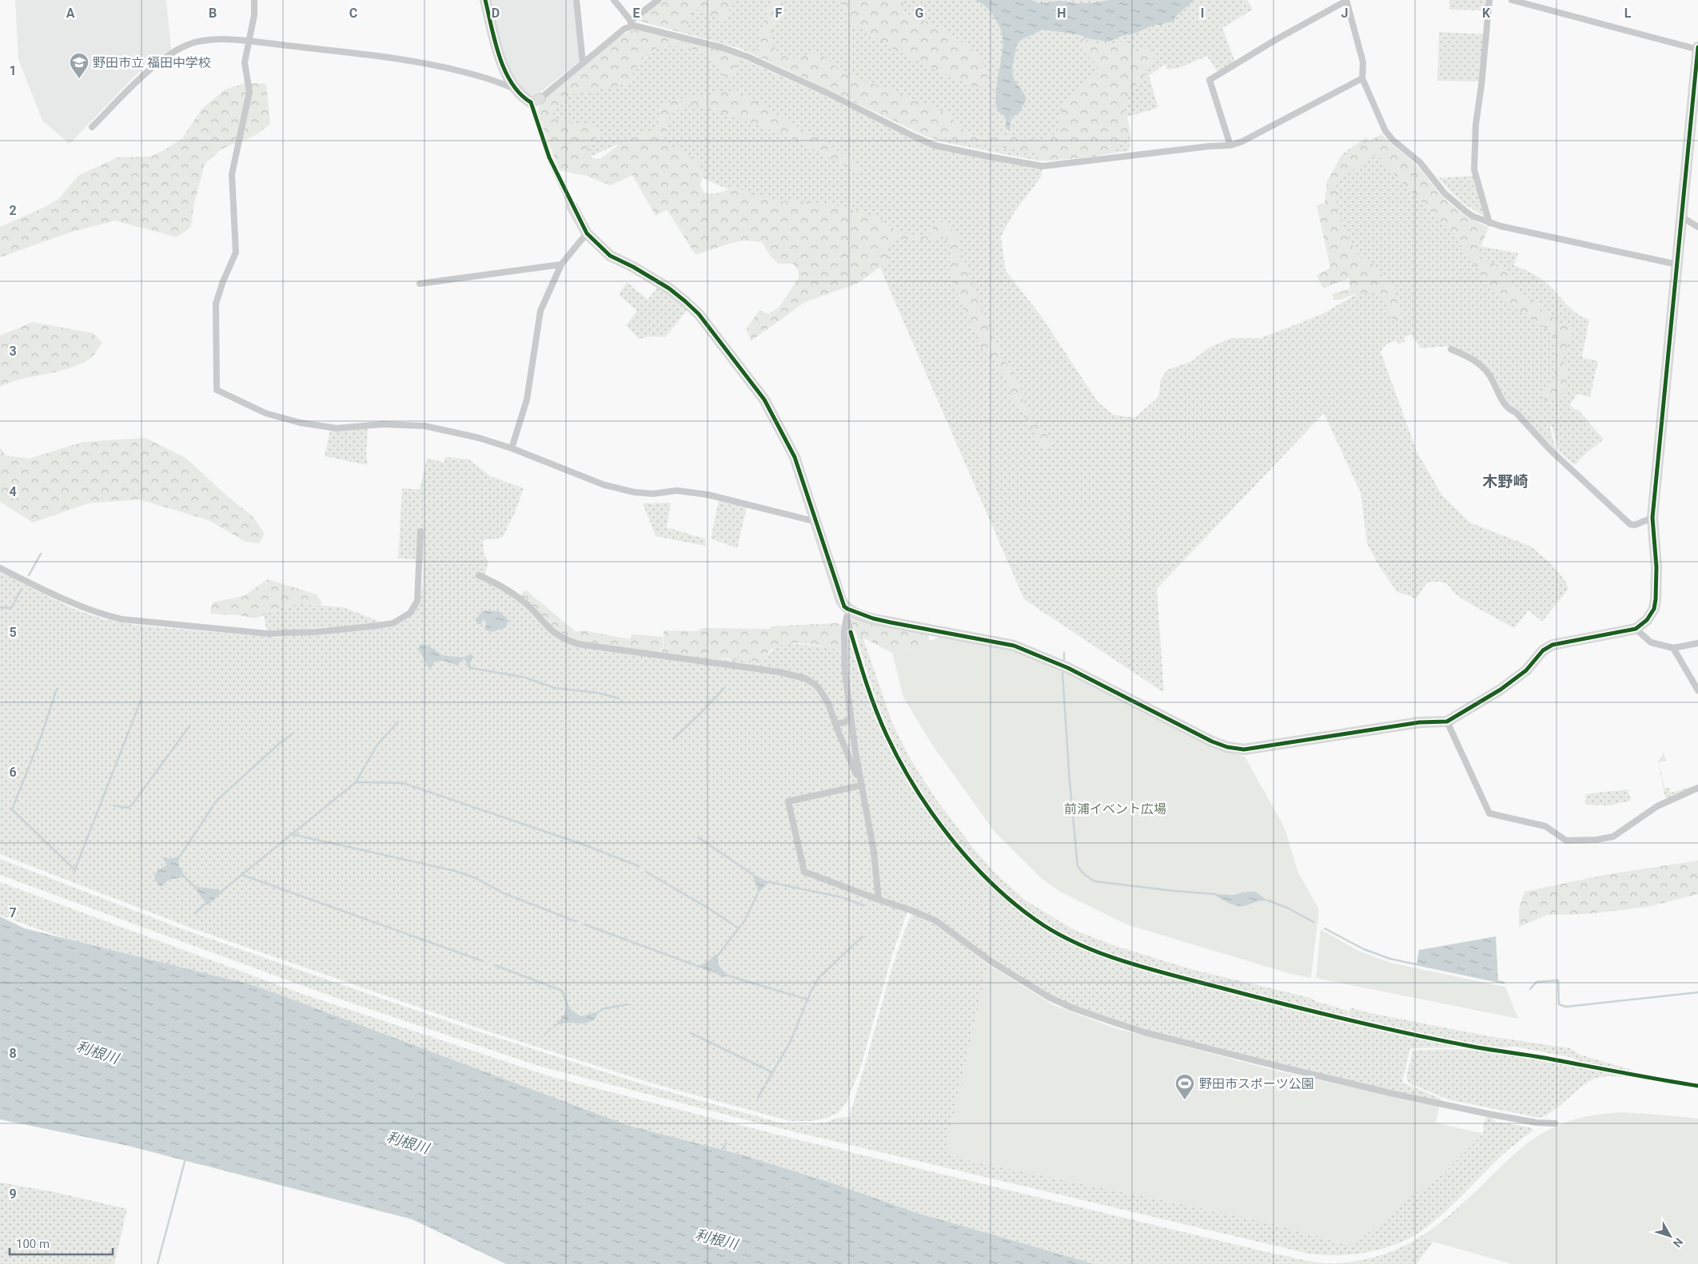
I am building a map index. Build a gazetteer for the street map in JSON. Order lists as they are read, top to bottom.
{
  "districts": ["木野崎"],
  "water": ["利根川"],
  "parks": ["前浦イベント広場"],
  "places": {
    "school or university": ["野田市立 福田中学校"],
    "sports": ["野田市スポーツ公園"]
  },
  "scale_bar": "100 m",
  "north": "bottom right",
  "grid": {
    "columns": [
      "A",
      "B",
      "C",
      "D",
      "E",
      "F",
      "G",
      "H",
      "I",
      "J",
      "K",
      "L"
    ],
    "rows": [
      "1",
      "2",
      "3",
      "4",
      "5",
      "6",
      "7",
      "8",
      "9"
    ]
  }
}
